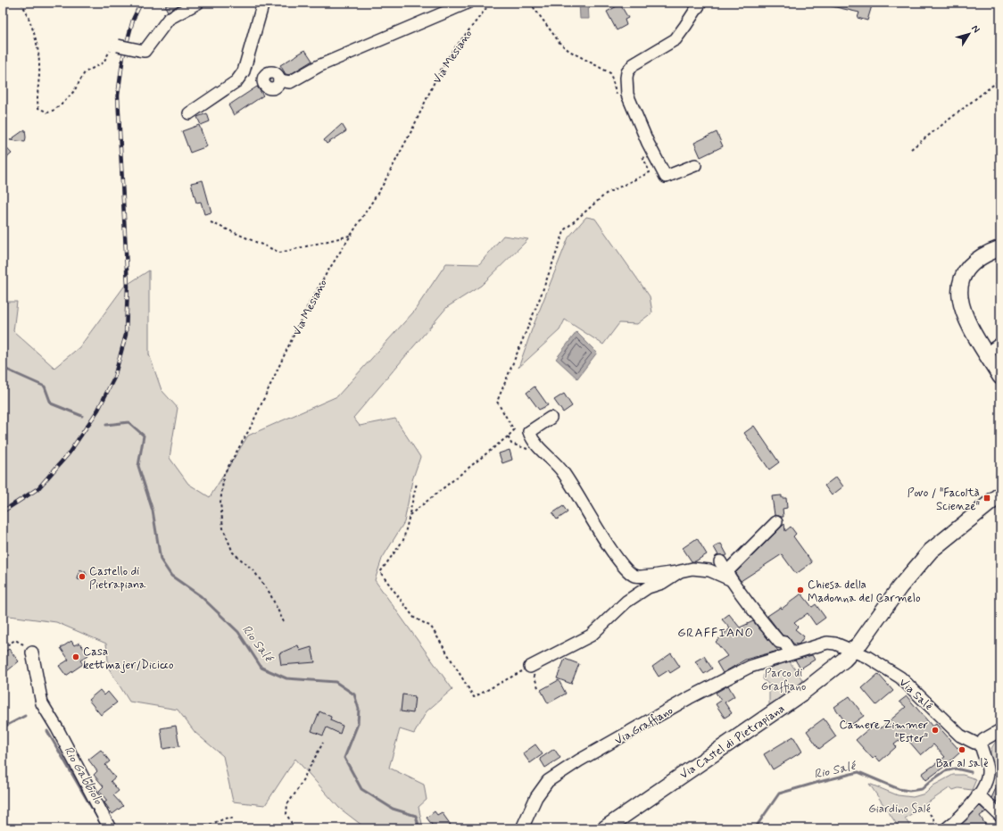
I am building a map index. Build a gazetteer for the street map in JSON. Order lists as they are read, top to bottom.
{
  "streets": {
    "main road": ["Via Castel di Pietrapiana"],
    "street": ["Via Salé", "Via Graffiano"],
    "path": ["Via Mesiano"]
  },
  "crossings": [
    ["Via Salé", "Via Graffiano"],
    ["Via Salé", "Via Castel di Pietrapiana"],
    ["Via Graffiano", "Via Castel di Pietrapiana"]
  ],
  "districts": ["GRAFFIANO"],
  "water": ["Rio Salé", "Rio Gabbiolo"],
  "parks": ["Parco di Graffiano", "Giardino Salé"],
  "places": {
    "transit": ["Povo / \"Facoltà Scienze\""],
    "other": [
      "Castello di Pietrapiana",
      "Chiesa della Madonna del Carmelo",
      "Casa kettmajer/Dicicco",
      "Camere Zimmer \"Ester\"",
      "Bar al salè"
    ]
  },
  "north": "top right"
}
